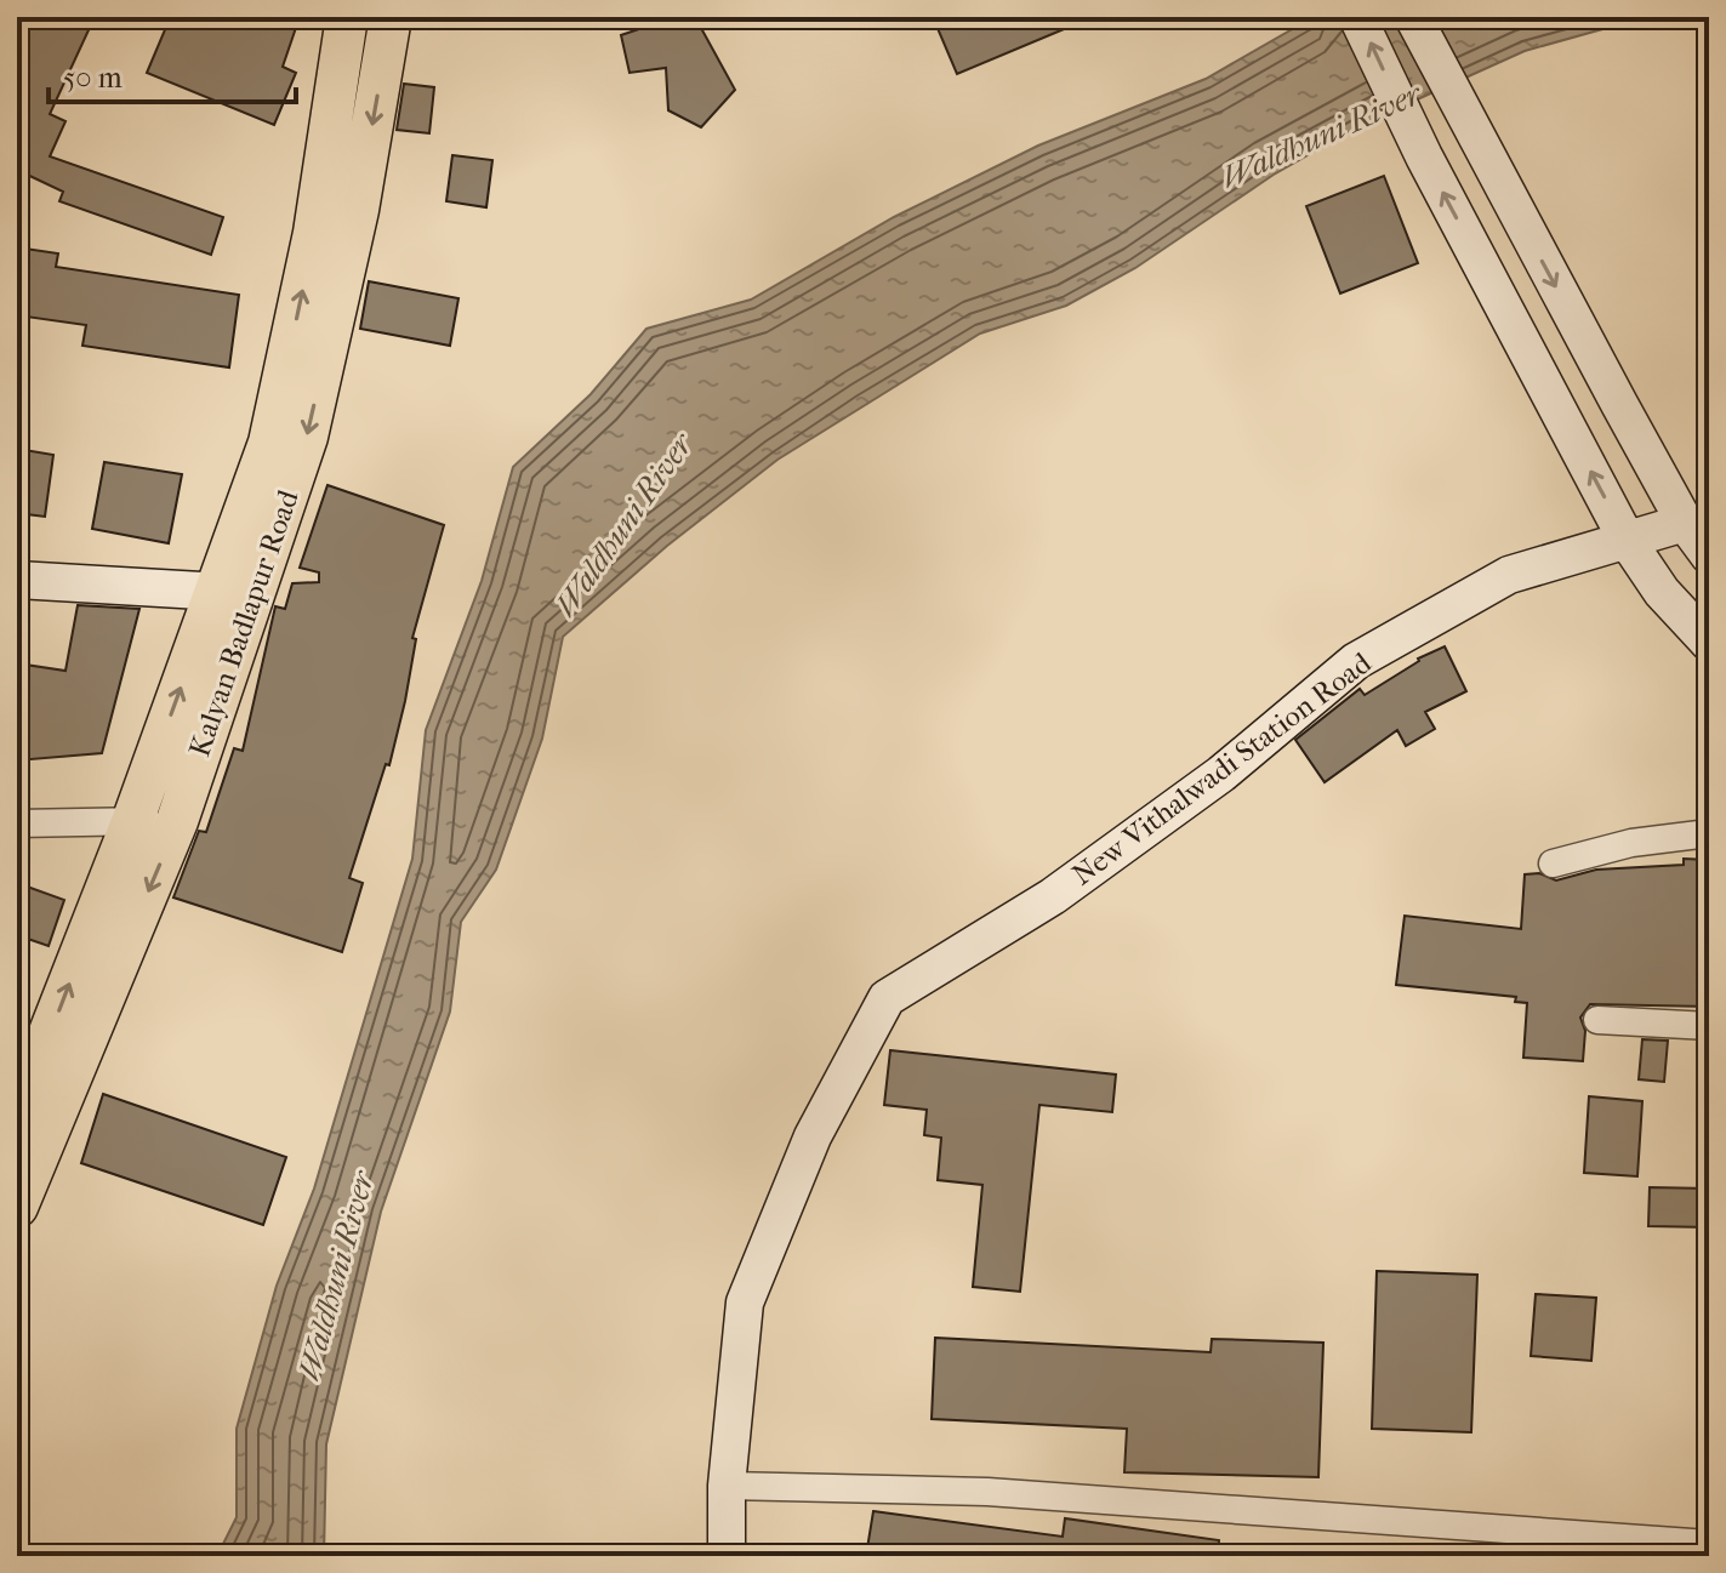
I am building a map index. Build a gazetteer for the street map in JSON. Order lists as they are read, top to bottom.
{
  "streets": {
    "main road": ["Kalyan Badlapur Road"],
    "street": ["New Vithalwadi Station Road"]
  },
  "water": ["Waldhuni River"],
  "scale_bar": "50 m"
}
